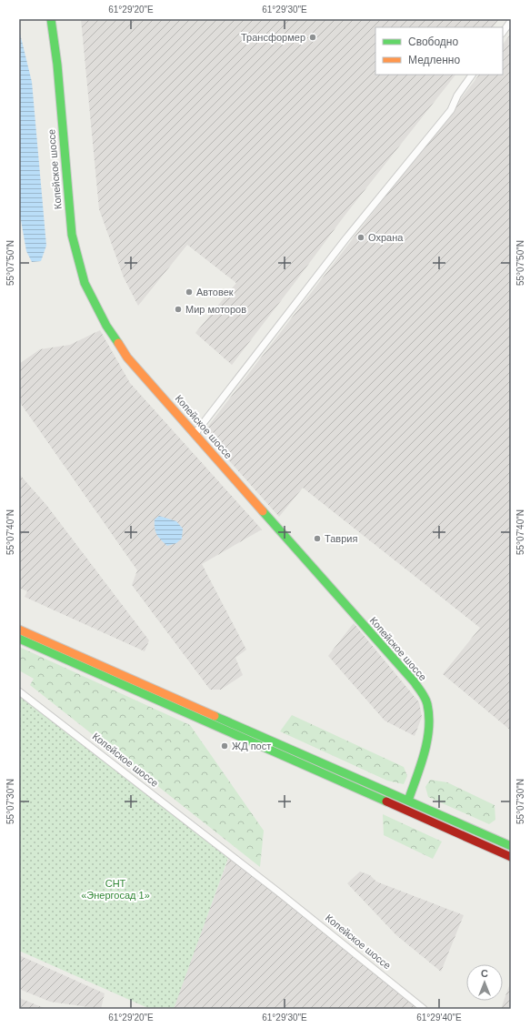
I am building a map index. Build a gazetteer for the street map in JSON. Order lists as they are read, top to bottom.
{
  "streets": {
    "main road": ["Копейское шоссе"]
  },
  "parks": ["СНТ «Энергосад 1»"],
  "places": [
    "Трансформер",
    "Охрана",
    "Автовек",
    "Мир моторов",
    "Таврия",
    "ЖД пост"
  ],
  "legend": ["Свободно", "Медленно"],
  "north": "top",
  "coordinates": [
    "61°29'20\"E",
    "61°29'30\"E",
    "55°07'50\"N",
    "55°07'40\"N",
    "55°07'30\"N",
    "61°29'40\"E"
  ]
}
